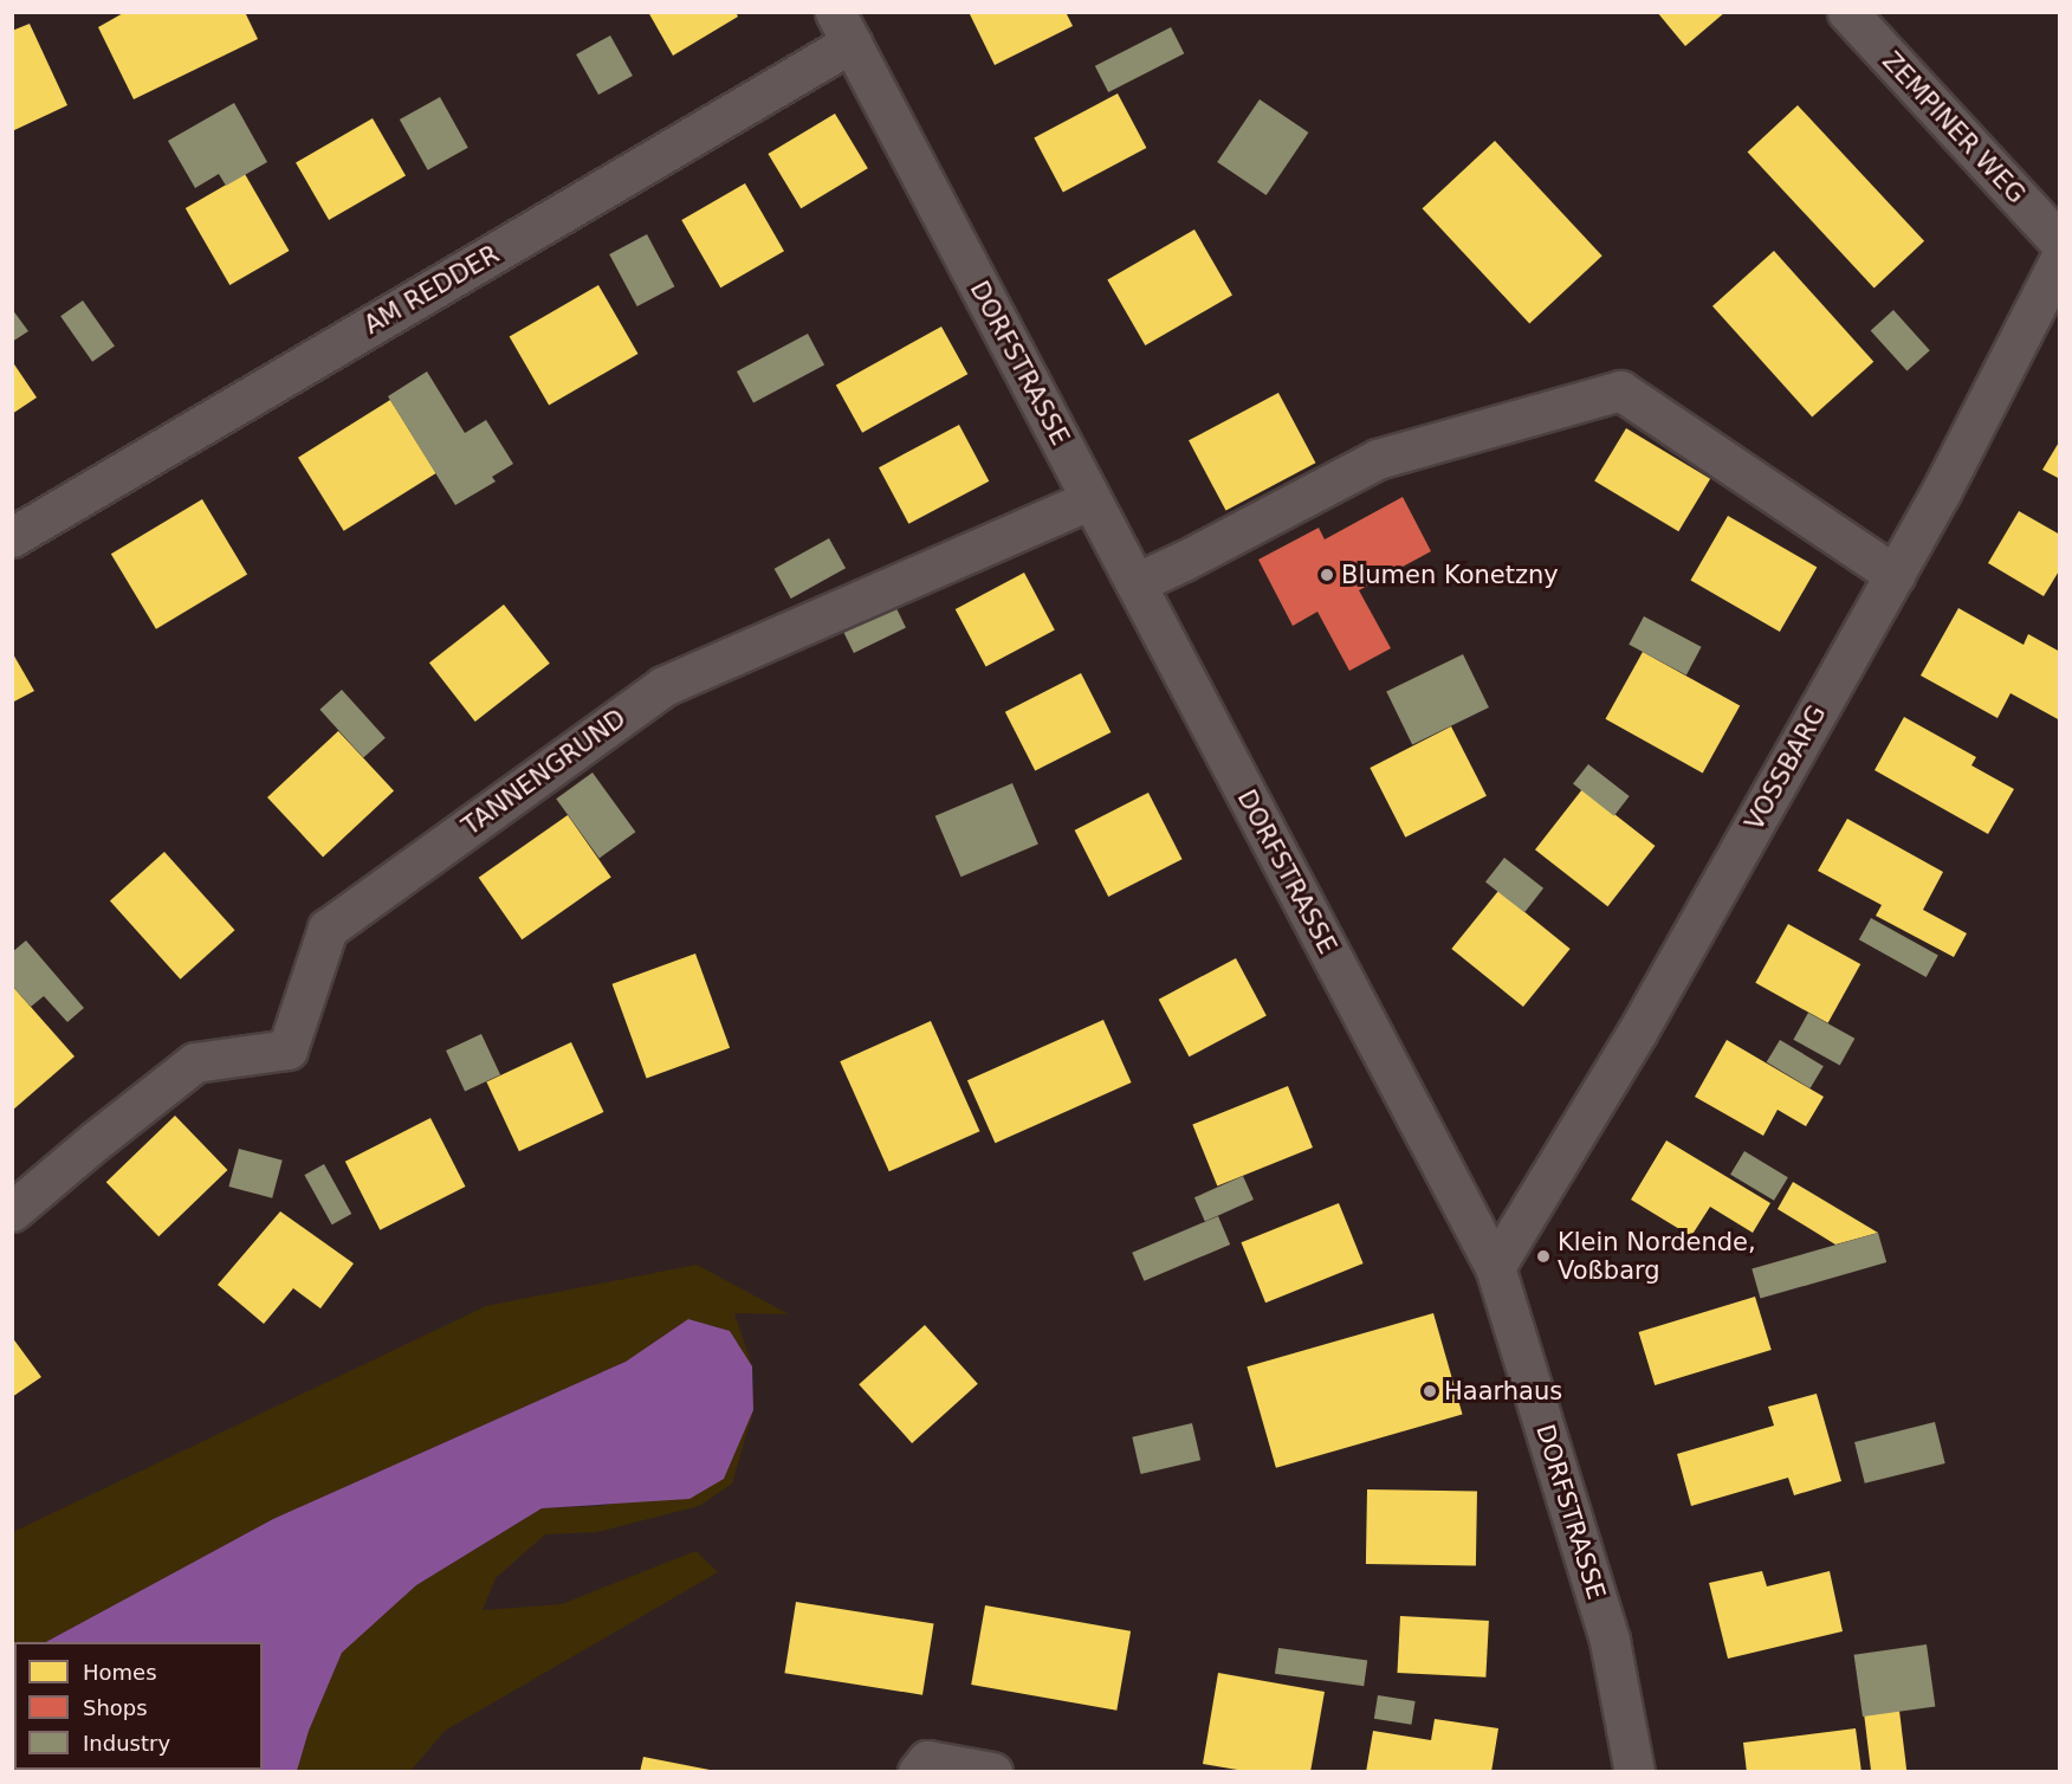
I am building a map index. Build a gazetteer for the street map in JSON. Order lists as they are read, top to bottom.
{
  "streets": {
    "street": [
      "ZEMPINER WEG",
      "AM REDDER",
      "DORFSTRASSE",
      "VOSSBARG",
      "TANNENGRUND"
    ]
  },
  "crossings": [
    ["AM REDDER", "DORFSTRASSE"],
    ["DORFSTRASSE", "VOSSBARG"],
    ["DORFSTRASSE", "TANNENGRUND"]
  ],
  "places": ["Blumen Konetzny", "Klein Nordende, Voßbarg", "Haarhaus"],
  "legend": ["Homes", "Shops", "Industry"]
}
